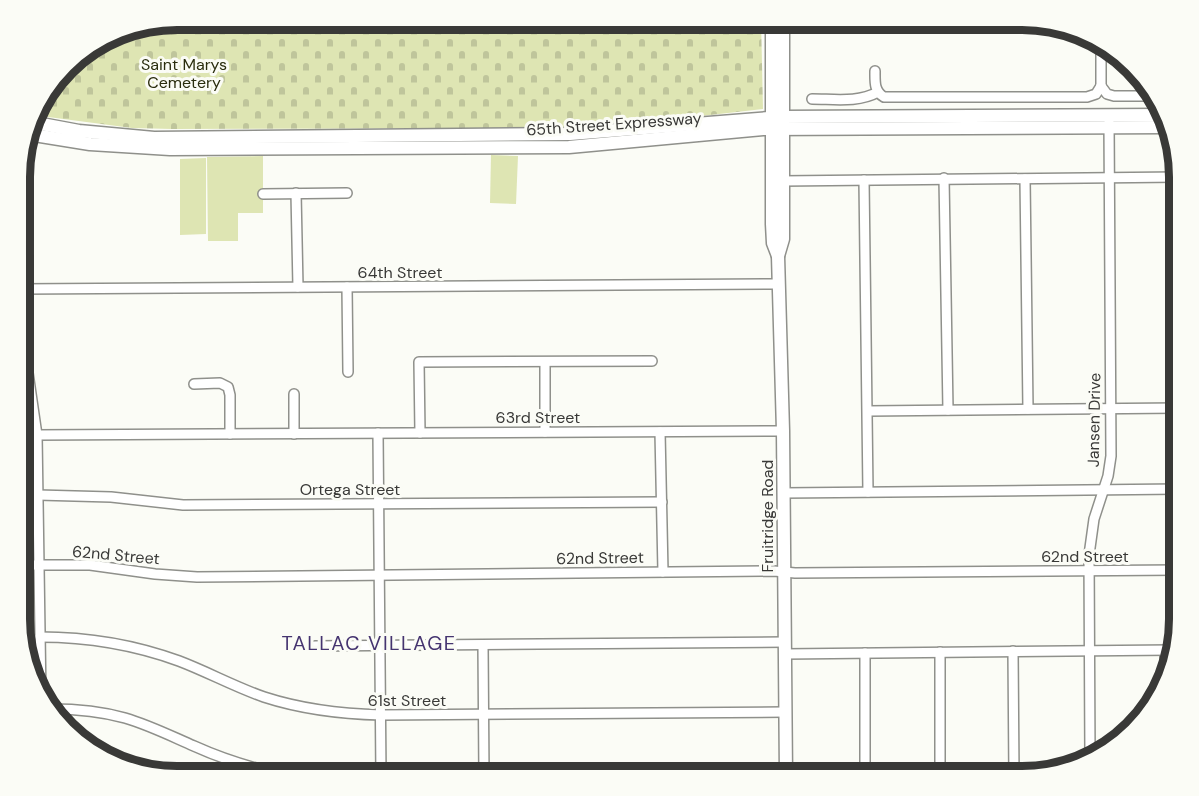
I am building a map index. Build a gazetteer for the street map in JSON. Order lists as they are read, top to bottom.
{
  "streets": {
    "main road": ["65th Street Expressway", "Fruitridge Road"],
    "street": [
      "64th Street",
      "63rd Street",
      "Jansen Drive",
      "Ortega Street",
      "62nd Street",
      "61st Street"
    ]
  },
  "crossings": [
    ["65th Street Expressway", "Jansen Drive"],
    ["65th Street Expressway", "Fruitridge Road"],
    ["64th Street", "Fruitridge Road"],
    ["63rd Street", "Fruitridge Road"],
    ["Jansen Drive", "62nd Street"],
    ["Fruitridge Road", "62nd Street"],
    ["Fruitridge Road", "61st Street"]
  ],
  "districts": ["TALLAC VILLAGE"],
  "parks": ["Saint Marys Cemetery"]
}
